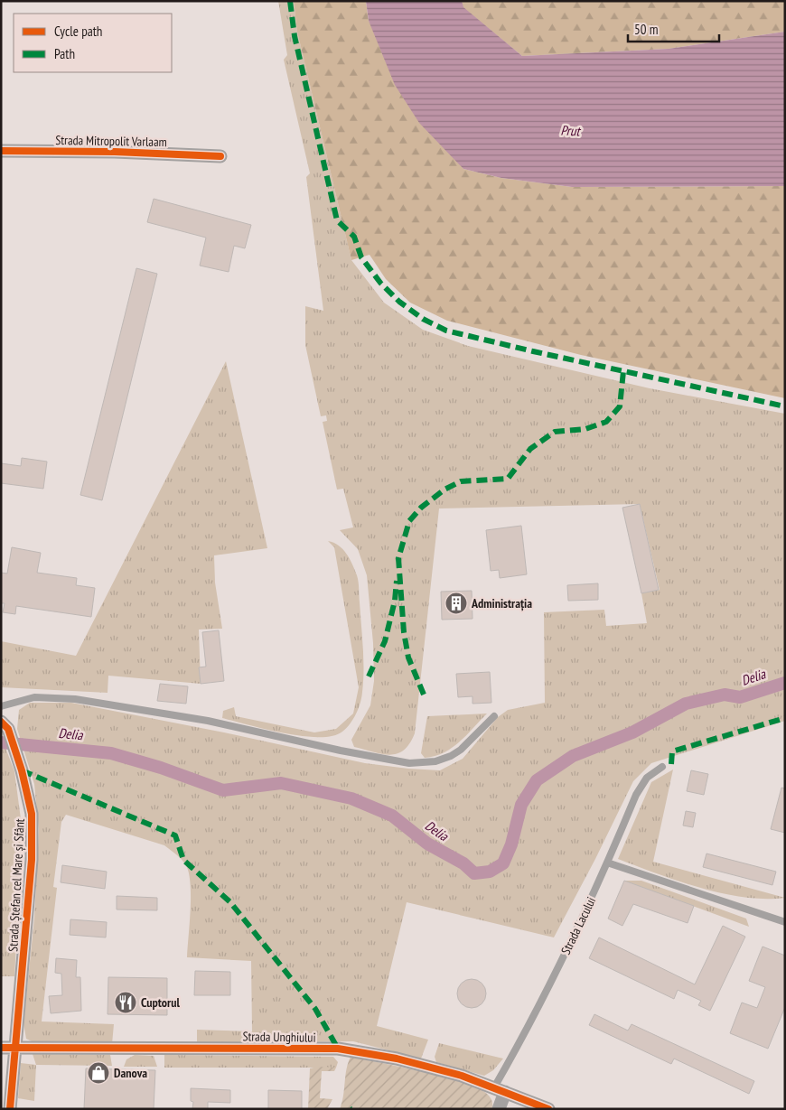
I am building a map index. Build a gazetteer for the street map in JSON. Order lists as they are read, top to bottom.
{
  "streets": {
    "street": [
      "Strada Mitropolit Varlaam",
      "Strada Ștefan cel Mare și Sfânt",
      "Strada Lacului",
      "Strada Unghiului"
    ]
  },
  "crossings": [
    ["Strada Ștefan cel Mare și Sfânt", "Strada Unghiului"],
    ["Strada Lacului", "Strada Unghiului"]
  ],
  "water": ["Prut", "Delia"],
  "places": {
    "building": ["Administrația"],
    "restaurant": ["Cuptorul"],
    "shop": ["Danova"]
  },
  "legend": ["Cycle path", "Path"],
  "scale_bar": "50 m"
}
